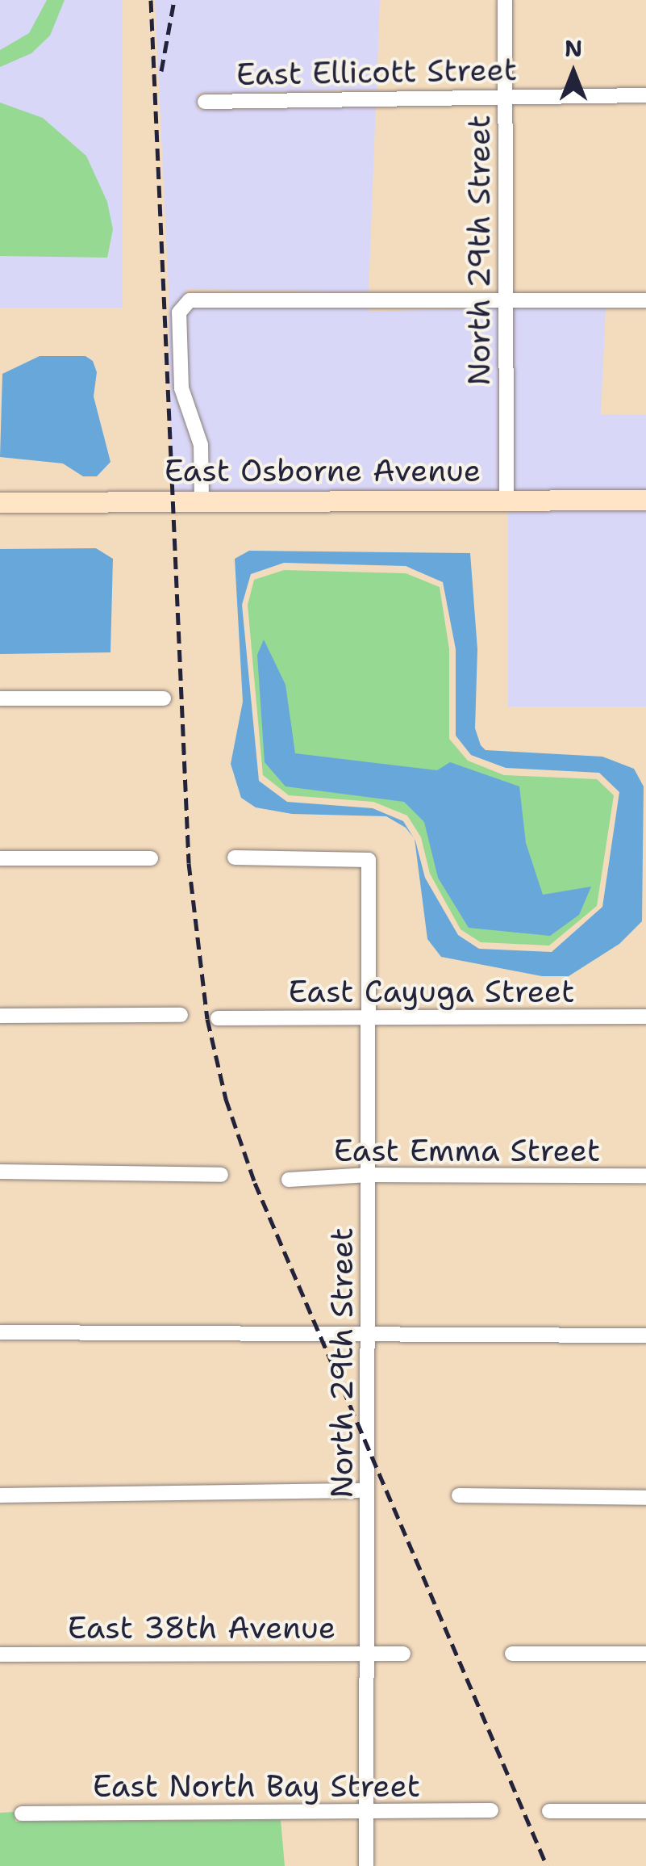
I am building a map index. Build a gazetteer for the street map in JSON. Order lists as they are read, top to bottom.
{
  "streets": {
    "street": [
      "East Ellicott Street",
      "North 29th Street",
      "East Osborne Avenue",
      "East Cayuga Street",
      "East Emma Street",
      "East 38th Avenue",
      "East North Bay Street"
    ]
  },
  "crossings": [
    ["East Ellicott Street", "North 29th Street"],
    ["North 29th Street", "East Osborne Avenue"],
    ["North 29th Street", "East Cayuga Street"],
    ["North 29th Street", "East Emma Street"],
    ["North 29th Street", "East 38th Avenue"],
    ["North 29th Street", "East North Bay Street"]
  ],
  "north": "top"
}
